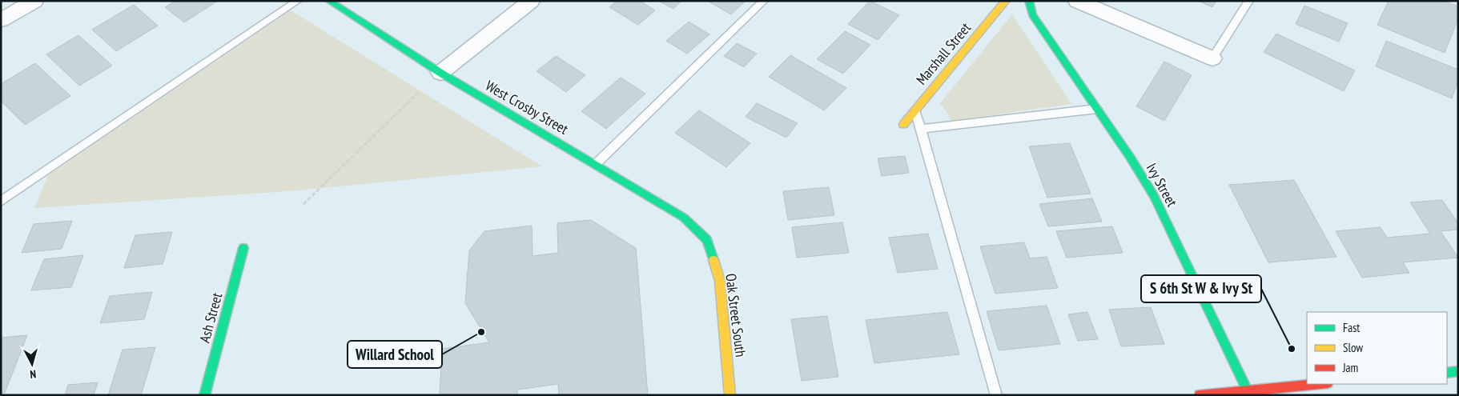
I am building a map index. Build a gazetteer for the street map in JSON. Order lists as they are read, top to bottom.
{
  "streets": {
    "street": [
      "Marshall Street",
      "West Crosby Street",
      "Ivy Street",
      "Oak Street South",
      "Ash Street"
    ]
  },
  "crossings": [
    ["West Crosby Street", "Oak Street South"]
  ],
  "places": ["Willard School", "S 6th St W & Ivy St"],
  "legend": ["Fast", "Slow", "Jam"],
  "north": "bottom"
}
